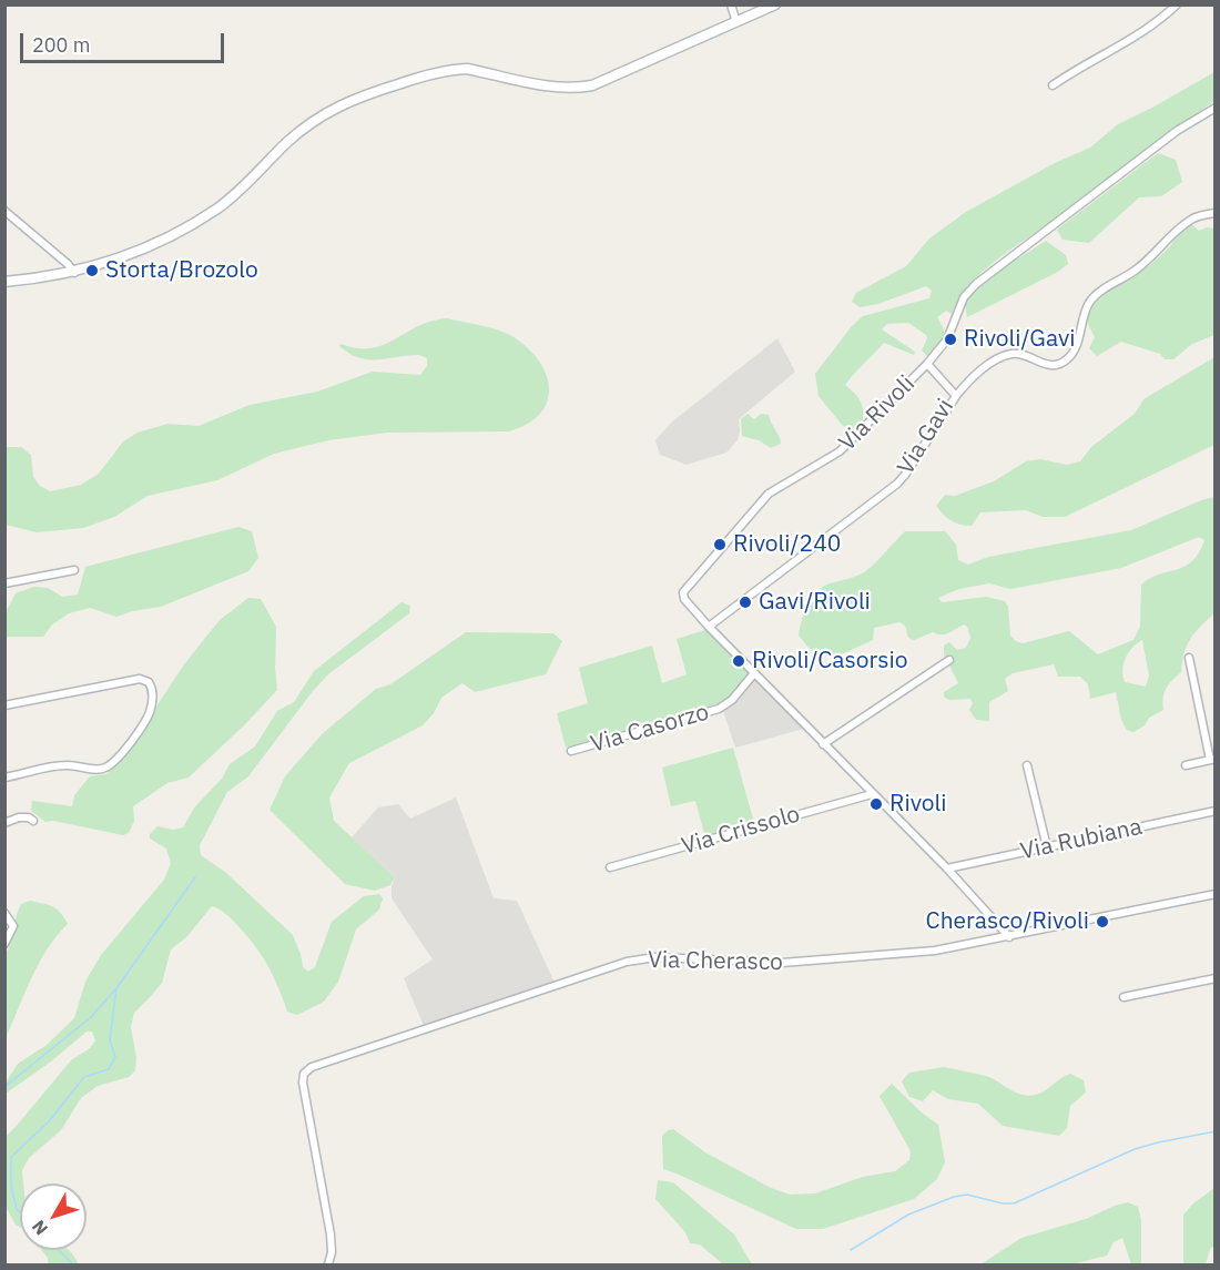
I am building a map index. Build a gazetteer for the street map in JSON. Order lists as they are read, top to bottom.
{
  "streets": {
    "street": [
      "Via Rivoli",
      "Via Gavi",
      "Via Casorzo",
      "Via Crissolo",
      "Via Rubiana",
      "Via Cherasco"
    ]
  },
  "crossings": [
    ["Via Rivoli", "Via Gavi"],
    ["Via Rivoli", "Via Casorzo"],
    ["Via Rivoli", "Via Crissolo"],
    ["Via Rivoli", "Via Rubiana"],
    ["Via Rivoli", "Via Cherasco"]
  ],
  "places": [
    "Storta/Brozolo",
    "Rivoli/Gavi",
    "Rivoli/240",
    "Gavi/Rivoli",
    "Rivoli/Casorsio",
    "Rivoli",
    "Cherasco/Rivoli"
  ],
  "scale_bar": "200 m",
  "north": "bottom left"
}
